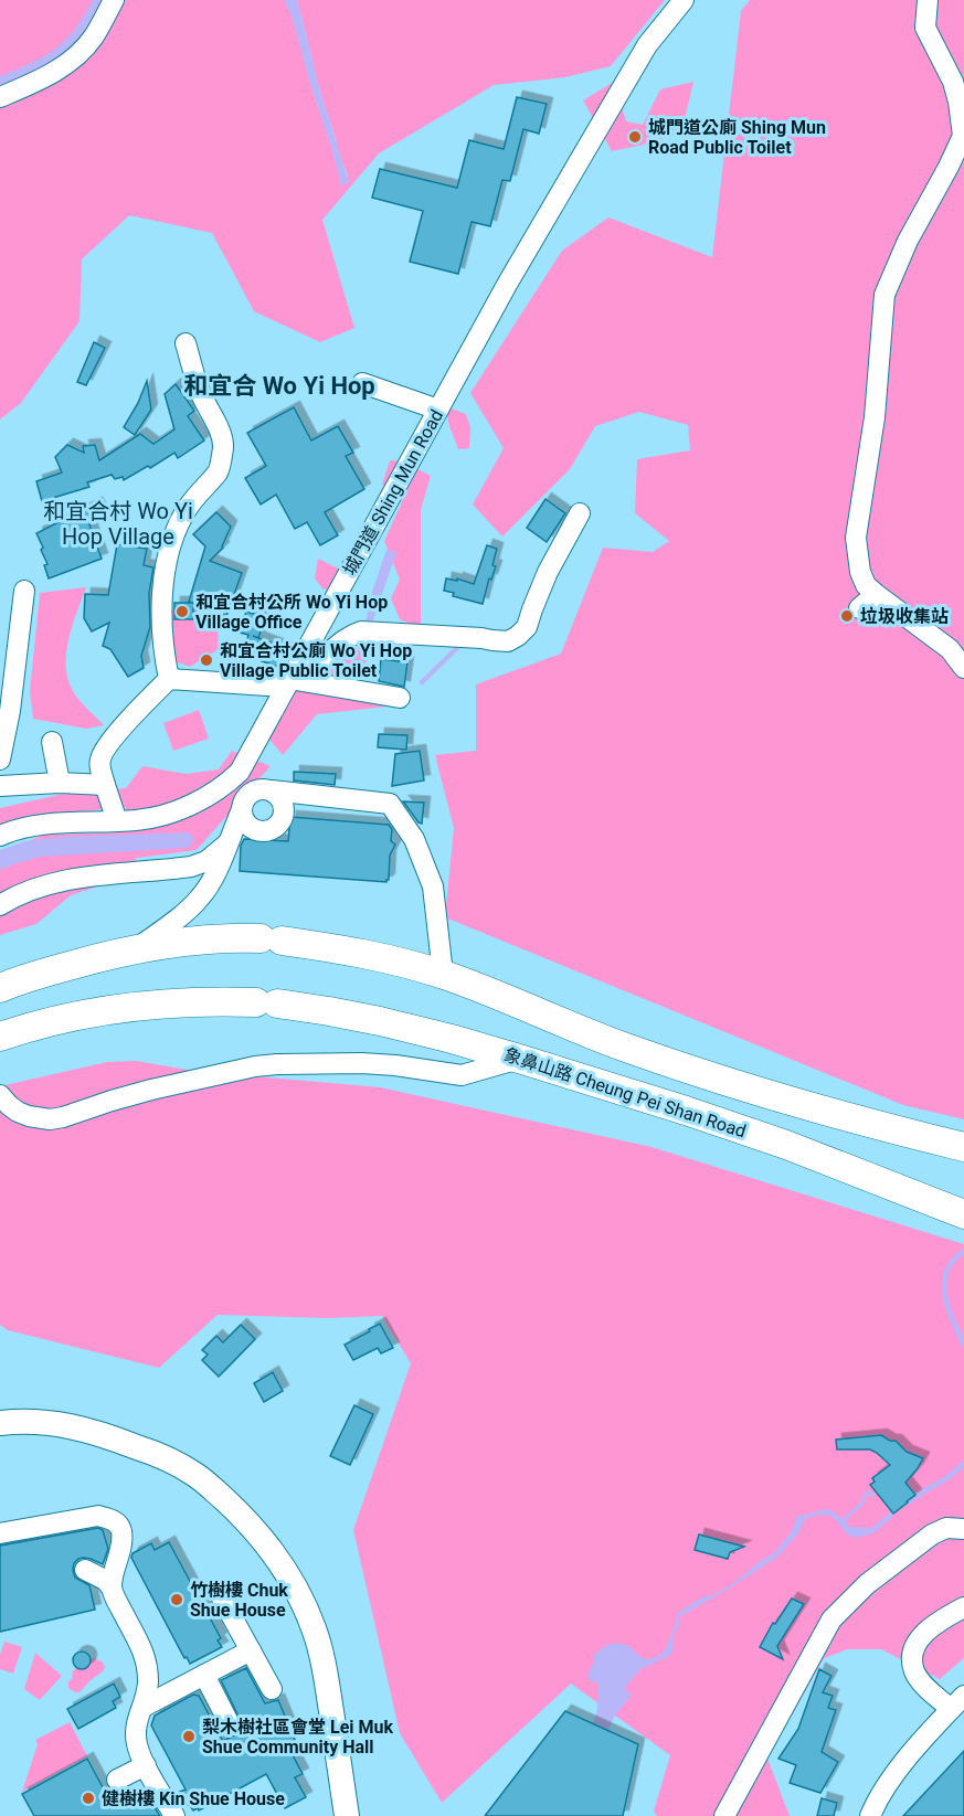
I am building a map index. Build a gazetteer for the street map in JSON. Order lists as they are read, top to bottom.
{
  "streets": {
    "highway": ["象鼻山路 Cheung Pei Shan Road"],
    "street": ["城門道 Shing Mun Road"]
  },
  "districts": ["和宜合 Wo Yi Hop", "和宜合村 Wo Yi Hop Village"],
  "places": [
    "城門道公廁 Shing Mun Road Public Toilet",
    "和宜合村公所 Wo Yi Hop Village Office",
    "垃圾收集站",
    "和宜合村公廁 Wo Yi Hop Village Public Toilet",
    "竹樹樓 Chuk Shue House",
    "梨木樹社區會堂 Lei Muk Shue Community Hall",
    "健樹樓 Kin Shue House"
  ]
}
